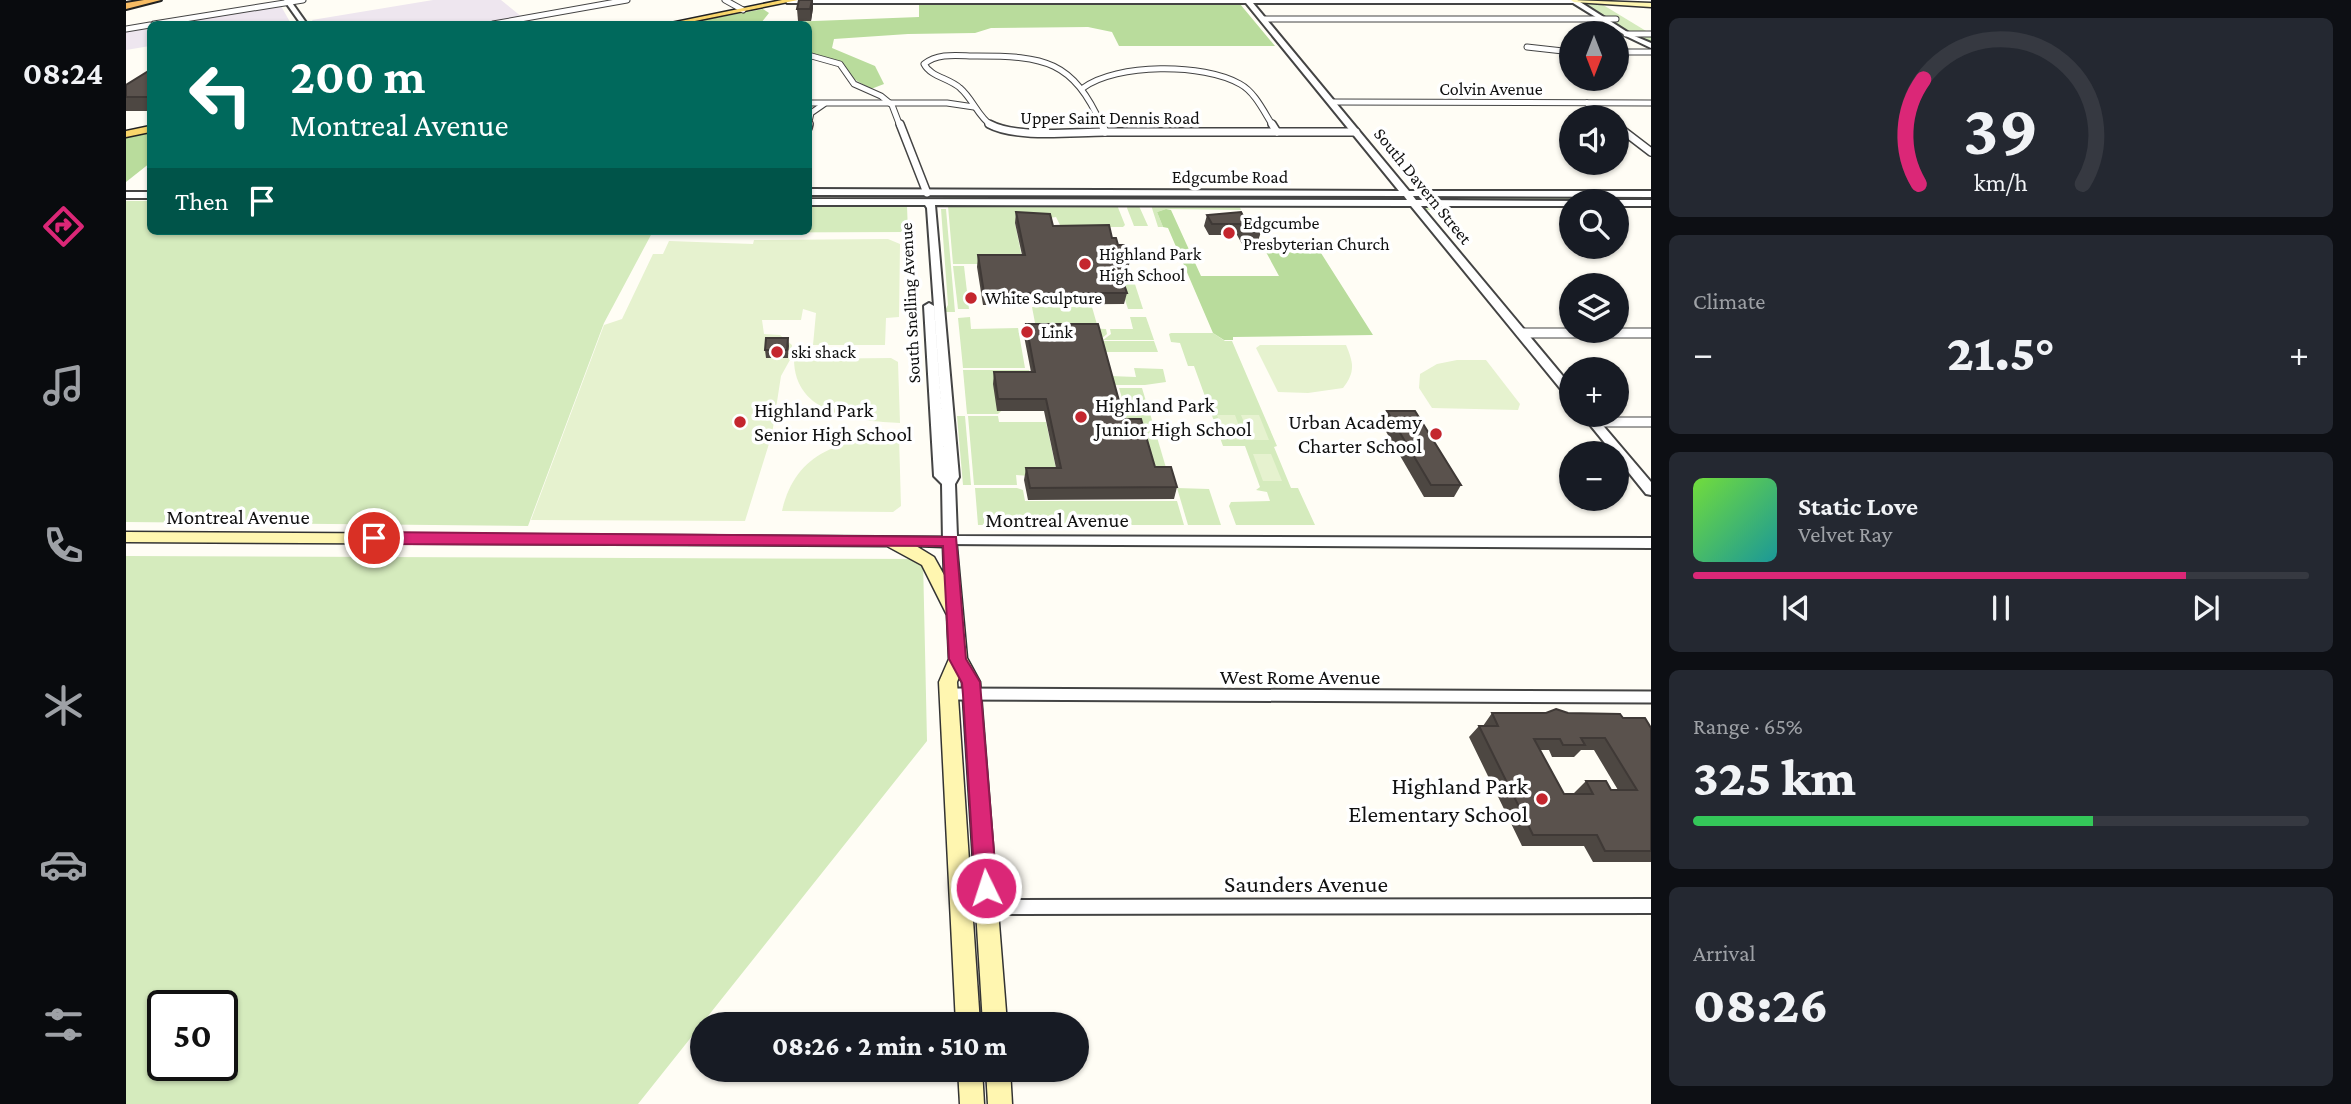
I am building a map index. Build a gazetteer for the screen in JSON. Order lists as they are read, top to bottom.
{
  "streets": {
    "main road": ["Montreal Avenue"],
    "street": [
      "Colvin Avenue",
      "Upper Saint Dennis Road",
      "Edgcumbe Road",
      "South Davern Street",
      "South Snelling Avenue",
      "West Rome Avenue",
      "Saunders Avenue"
    ]
  },
  "crossings": [
    ["Colvin Avenue", "South Davern Street"],
    ["Upper Saint Dennis Road", "South Davern Street"],
    ["Edgcumbe Road", "South Davern Street"],
    ["Edgcumbe Road", "South Snelling Avenue"],
    ["South Snelling Avenue", "Montreal Avenue"]
  ],
  "places": [
    "Edgcumbe Presbyterian Church",
    "Highland Park High School",
    "White Sculpture",
    "Link",
    "ski shack",
    "Highland Park Junior High School",
    "Highland Park Senior High School",
    "Urban Academy Charter School",
    "Highland Park Elementary School"
  ],
  "north": "bottom",
  "page": {
    "tabs": "08:24",
    "map_buttons": ["+", "−"],
    "turn": ["200 m", "Montreal Avenue"],
    "then": "Then",
    "tile": [
      "Climate",
      ["Range · 65%", "325 km"],
      ["Arrival", "08:26"]
    ],
    "heat": ["−", "21.5°", "+"],
    "song": ["Static Love", "Velvet Ray"],
    "limit": "50",
    "trip": "08:26 · 2 min · 510 m",
    "gauge": ["39", "km/h"]
  }
}
